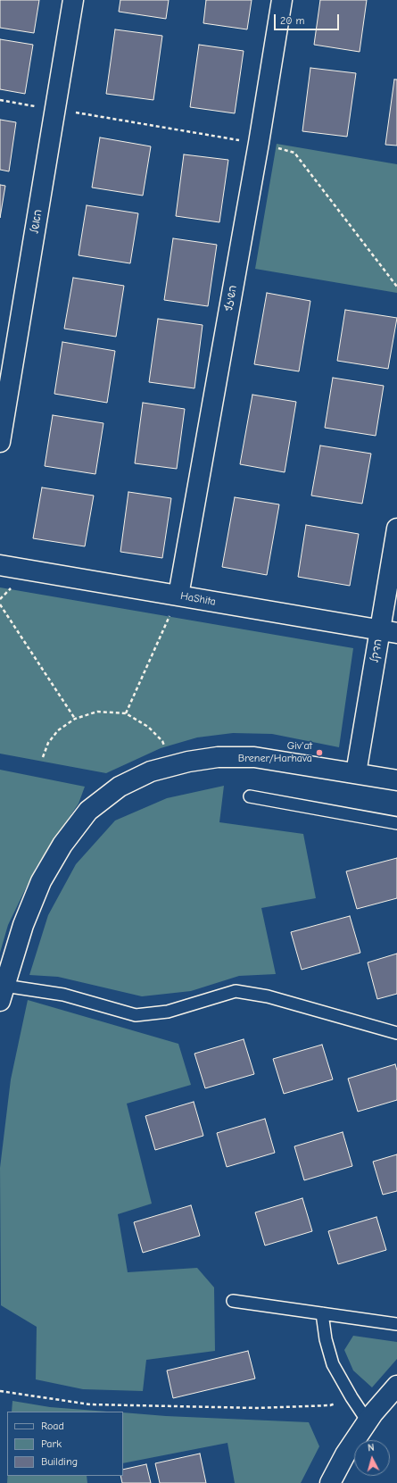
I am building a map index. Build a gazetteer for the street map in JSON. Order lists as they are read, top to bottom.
{
  "streets": {
    "street": [
      "האשל",
      "השיזף",
      "HaShita",
      "הדקל"
    ]
  },
  "crossings": [
    ["השיזף", "HaShita"],
    ["HaShita", "הדקל"]
  ],
  "places": ["Giv'at Brener/Harhava"],
  "legend": ["Road", "Park", "Building"],
  "scale_bar": "20 m",
  "north": "top"
}
